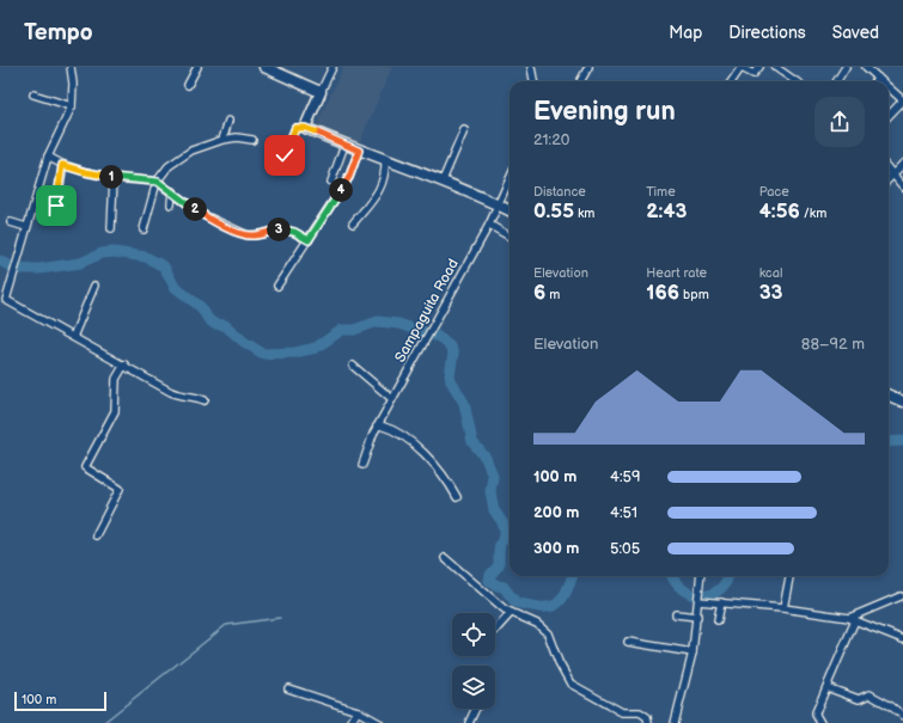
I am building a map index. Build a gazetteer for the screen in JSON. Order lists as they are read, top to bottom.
{
  "streets": {
    "street": ["Sampaguita Road"]
  },
  "scale_bar": "100 m",
  "page": {
    "header": "Tempo",
    "nav": ["Map", "Directions", "Saved"],
    "heading": ["Evening run", "21:20"],
    "stats": [
      ["Distance", "0.55 km"],
      ["Time", "2:43"],
      ["Pace", "4:56 /km"],
      ["Elevation", "6 m"],
      ["Heart rate", "166 bpm"],
      ["kcal", "33"]
    ],
    "pins": [
      "1",
      "4",
      "2",
      "3"
    ],
    "chart": ["Elevation", "88–92 m"],
    "list": [
      {
        "name": "100 m",
        "note": "4:59"
      },
      {
        "name": "200 m",
        "note": "4:51"
      },
      {
        "name": "300 m",
        "note": "5:05"
      }
    ],
    "scale": "100 m"
  }
}
